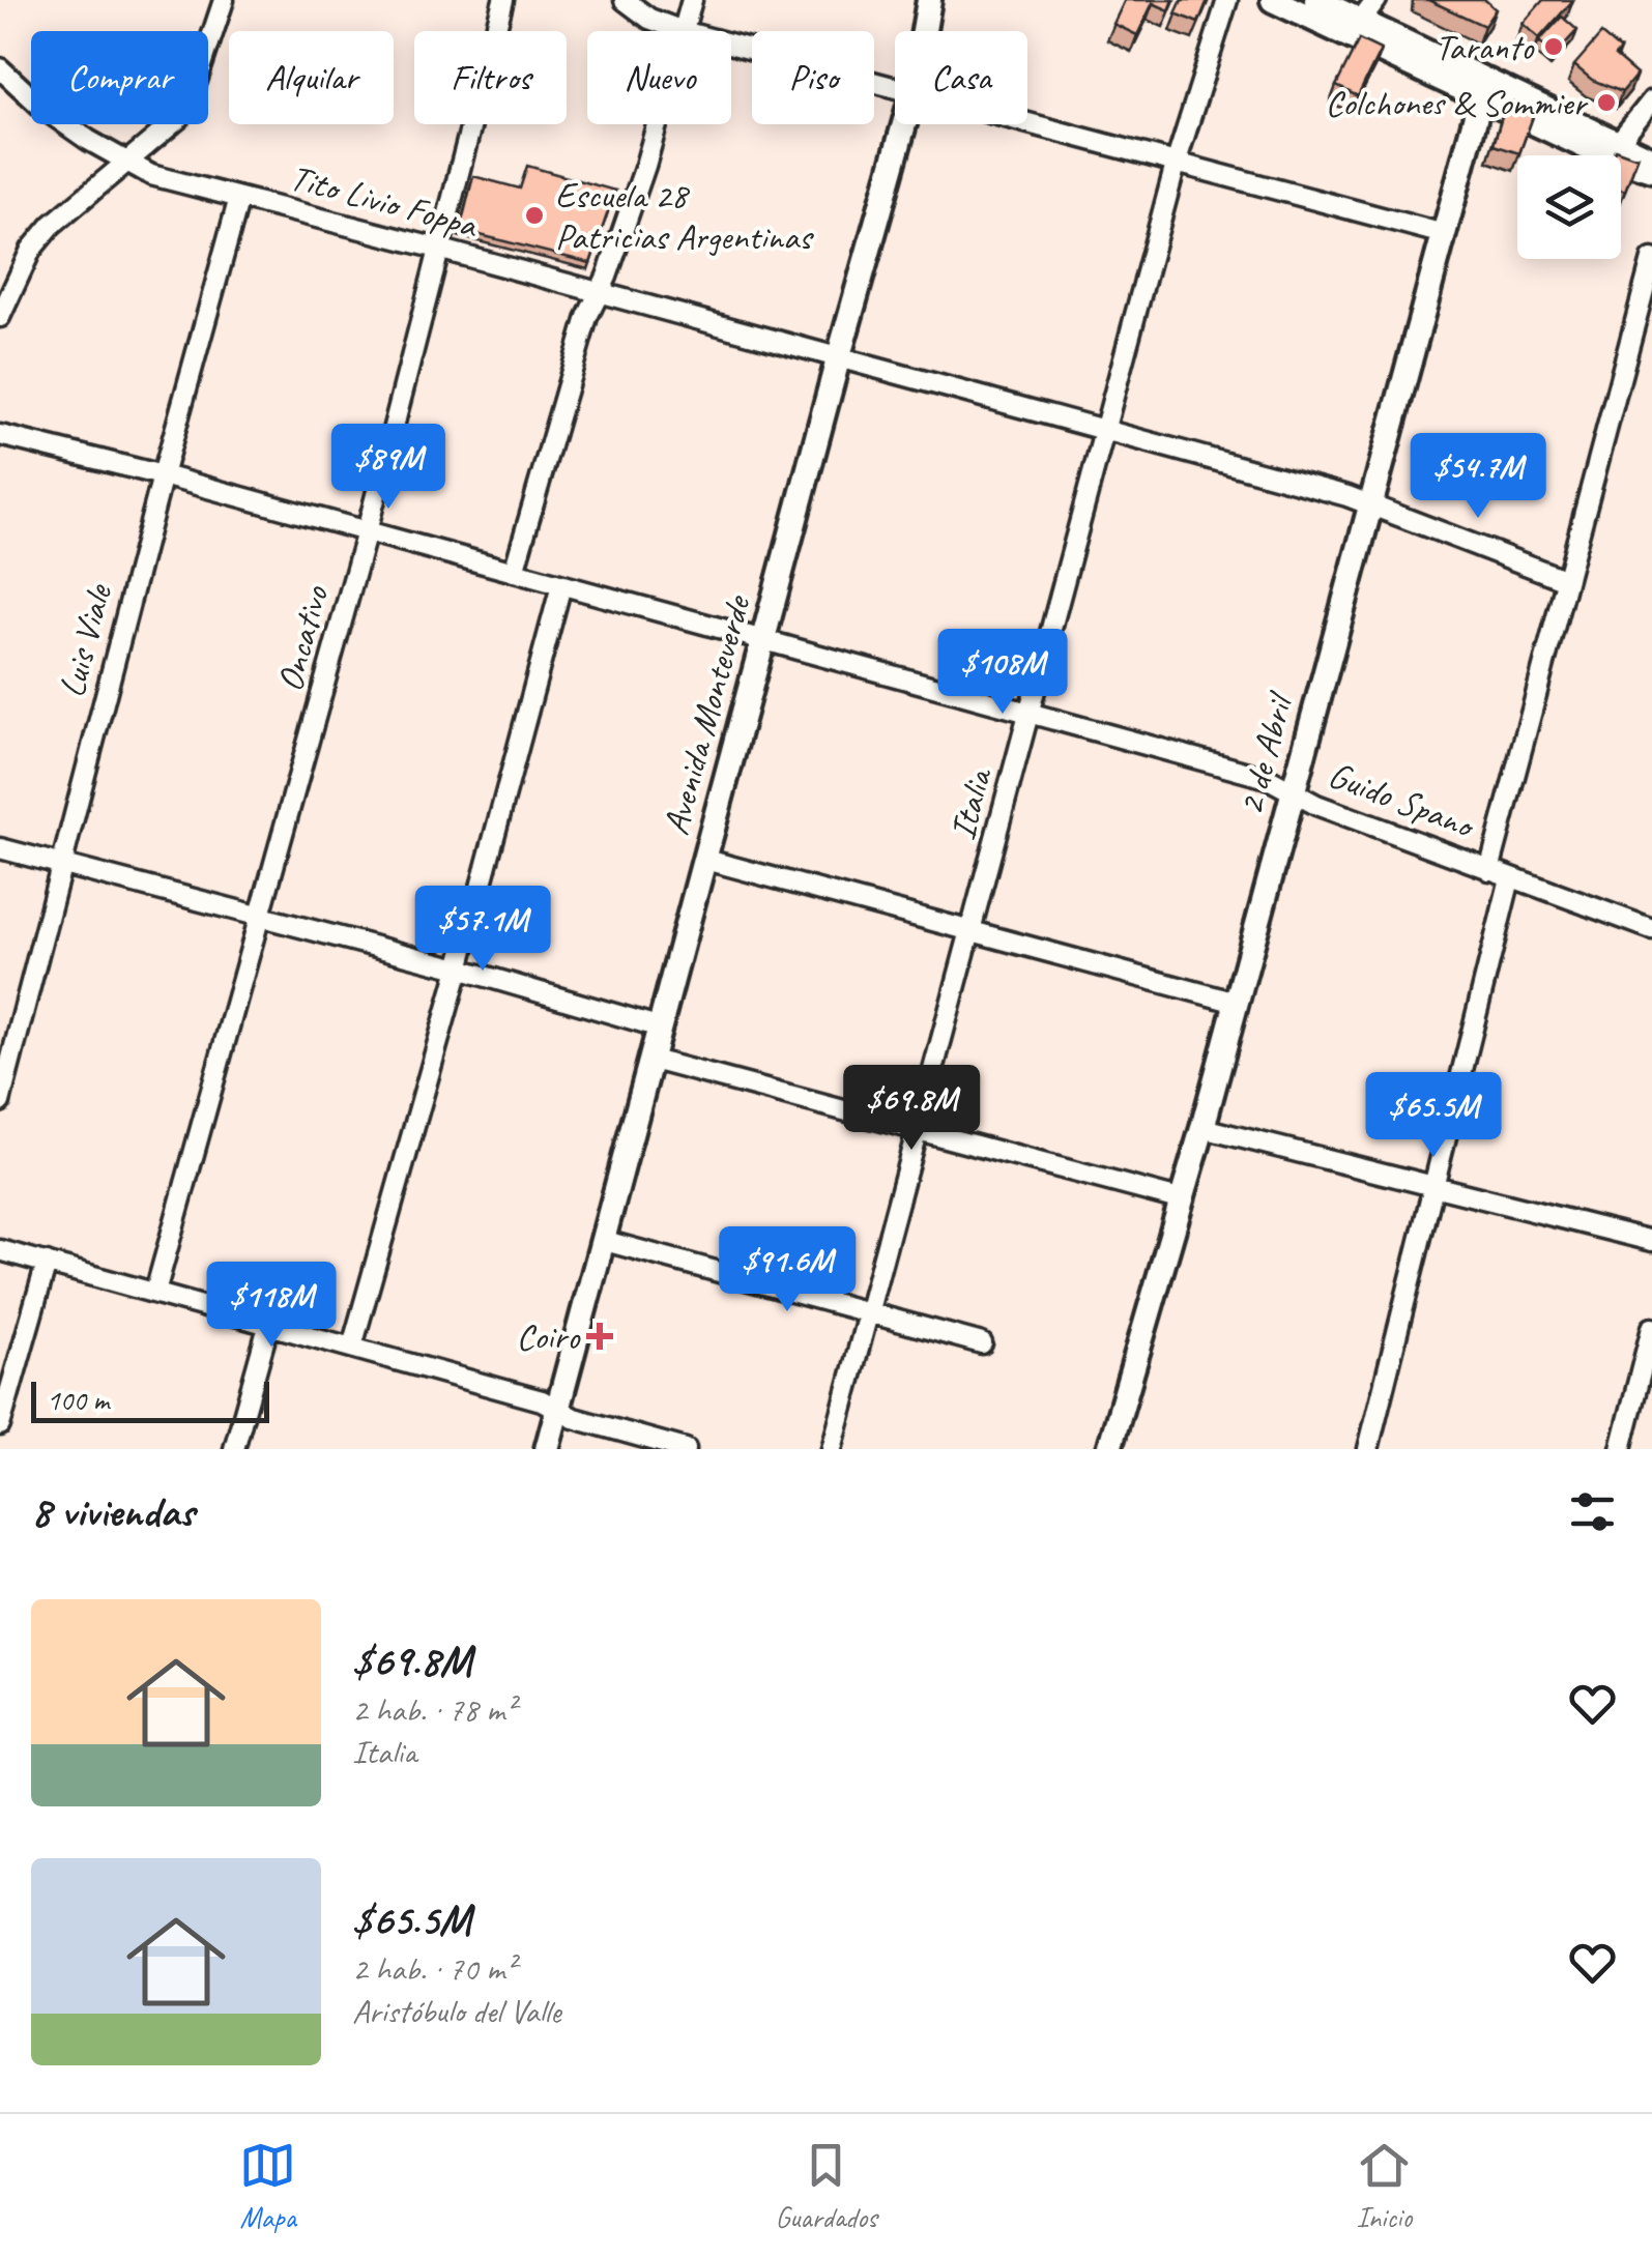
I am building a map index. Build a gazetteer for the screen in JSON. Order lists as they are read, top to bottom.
{
  "streets": {
    "main road": ["Avenida Monteverde", "2 de Abril"],
    "street": [
      "Tito Livio Foppa",
      "Oncativo",
      "Luis Viale",
      "Guido Spano",
      "Italia"
    ]
  },
  "crossings": [
    ["Tito Livio Foppa", "Oncativo"],
    ["Tito Livio Foppa", "Luis Viale"],
    ["Tito Livio Foppa", "Avenida Monteverde"],
    ["Tito Livio Foppa", "2 de Abril"],
    ["Tito Livio Foppa", "Italia"],
    ["Oncativo", "Guido Spano"],
    ["Luis Viale", "Guido Spano"],
    ["Avenida Monteverde", "Guido Spano"],
    ["2 de Abril", "Guido Spano"],
    ["Guido Spano", "Italia"]
  ],
  "places": {
    "other": ["Taranto", "Colchones & Sommier", "Escuela 28 Patricias Argentinas"],
    "health": ["Coiro"]
  },
  "scale_bar": "100 m",
  "page": {
    "chip": [
      "Comprar",
      "Alquilar",
      "Filtros",
      "Nuevo",
      "Piso",
      "Casa"
    ],
    "price": [
      "$89M",
      "$54.7M",
      "$108M",
      "$57.1M",
      "$69.8M",
      "$65.5M",
      "$91.6M",
      "$118M"
    ],
    "scale": "100 m",
    "heading": "8 viviendas",
    "list": [
      {
        "name": "$69.8M",
        "note": "2 hab. · 78 m² · Italia"
      },
      {
        "name": "$65.5M",
        "note": "2 hab. · 70 m² · Aristóbulo del Valle"
      }
    ],
    "tabs": ["Mapa", "Guardados", "Inicio"]
  }
}
